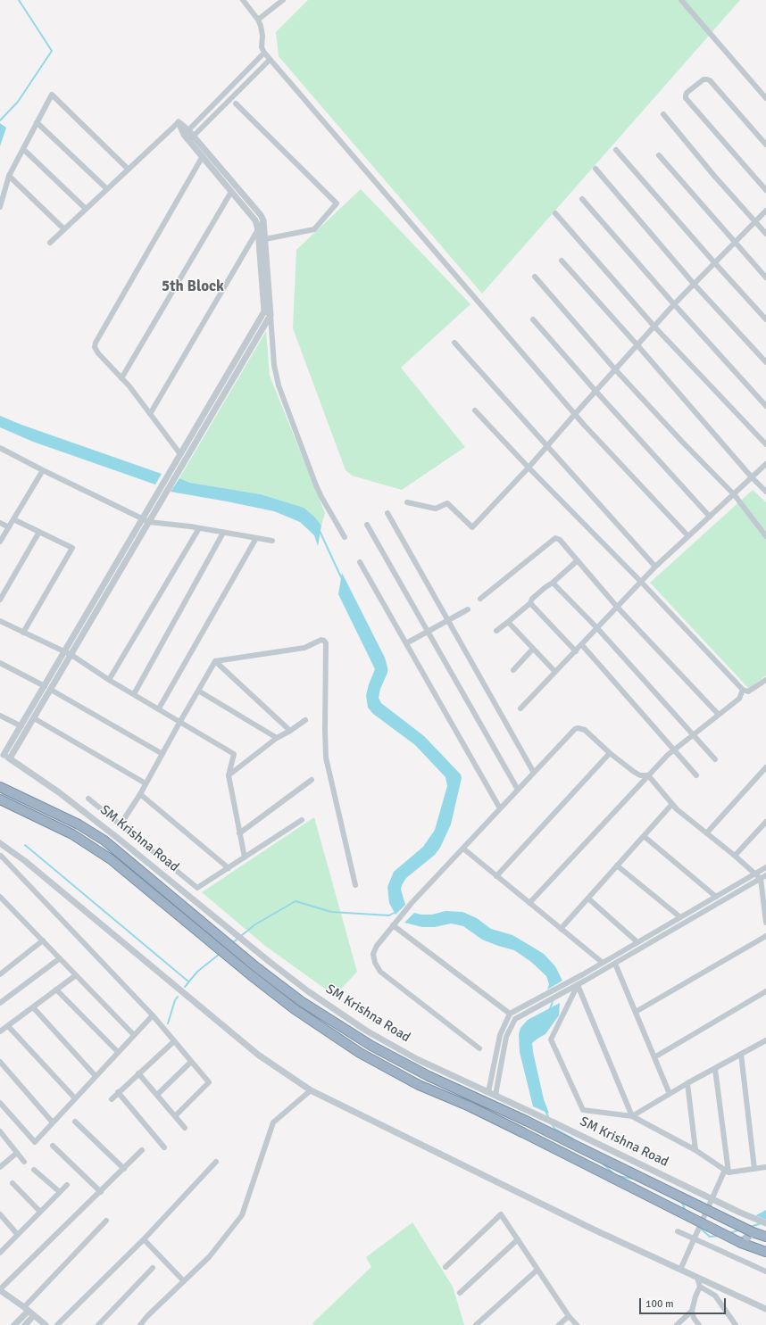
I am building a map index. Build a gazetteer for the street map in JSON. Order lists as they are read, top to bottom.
{
  "streets": {
    "highway": ["SM Krishna Road"]
  },
  "districts": ["5th Block"],
  "scale_bar": "100 m"
}
